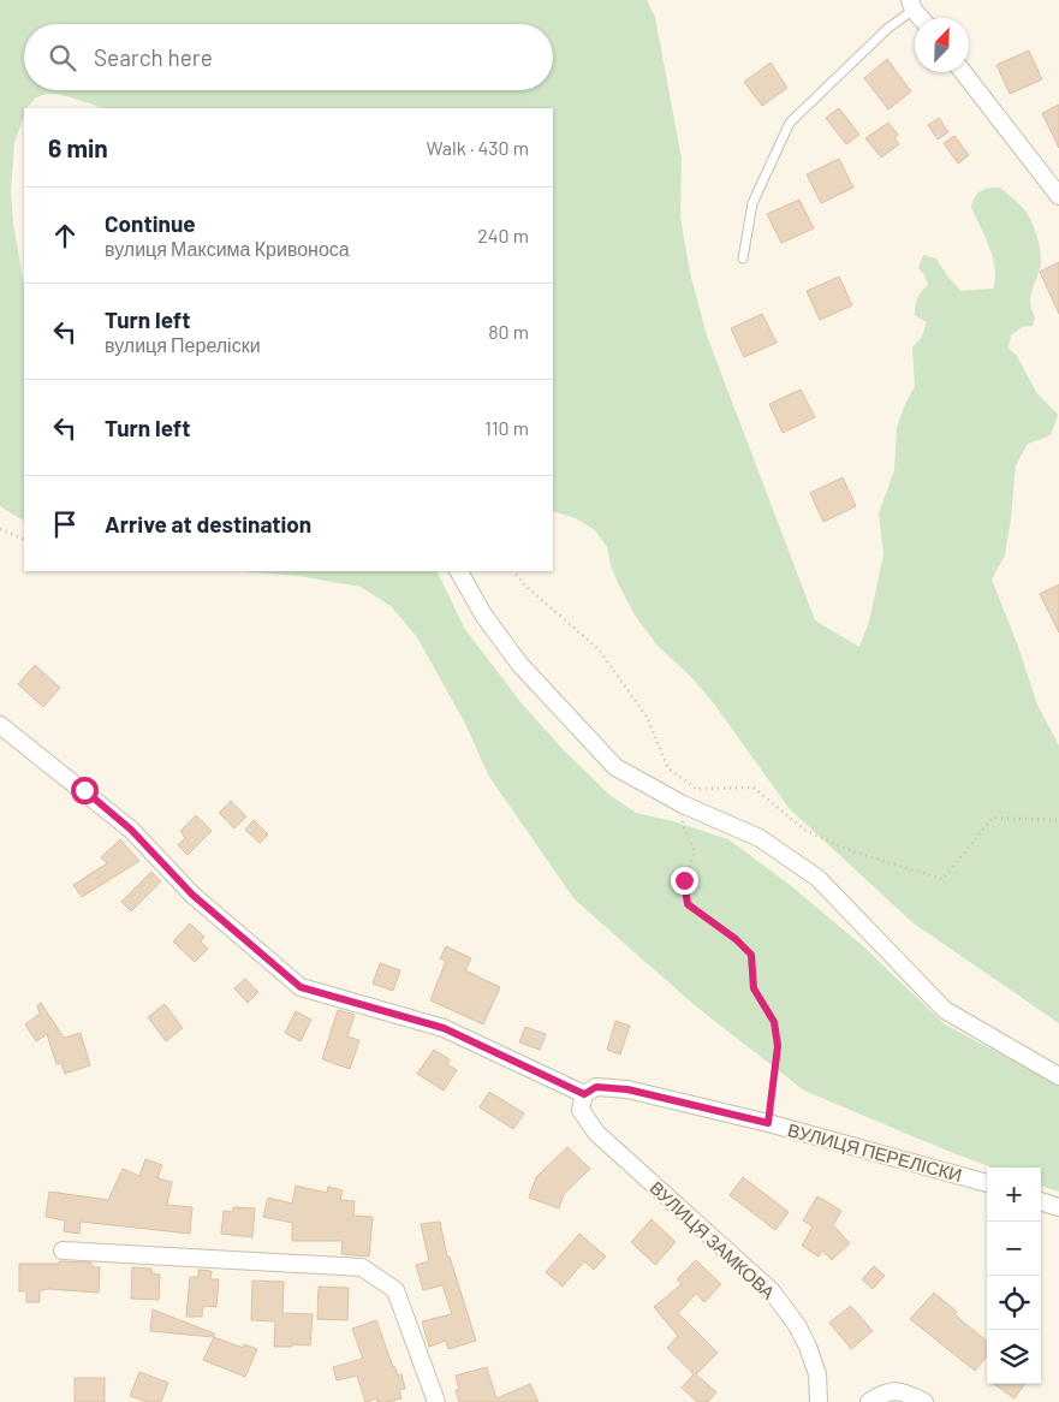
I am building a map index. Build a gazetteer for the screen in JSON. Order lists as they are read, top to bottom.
{
  "streets": {
    "street": ["ВУЛИЦЯ ПЕРЕЛІСКИ", "ВУЛИЦЯ ЗАМКОВА"]
  },
  "crossings": [
    ["ВУЛИЦЯ ПЕРЕЛІСКИ", "ВУЛИЦЯ ЗАМКОВА"]
  ],
  "north": "top right",
  "page": {
    "search": "Search here",
    "heading": ["6 min", "Walk · 430 m"],
    "list": [
      ["Continue", "вулиця Максима Кривоноса", "240 m"],
      ["Turn left", "вулиця Переліски", "80 m"],
      ["Turn left", "110 m"],
      "Arrive at destination"
    ],
    "map_buttons": ["+", "−"]
  }
}
